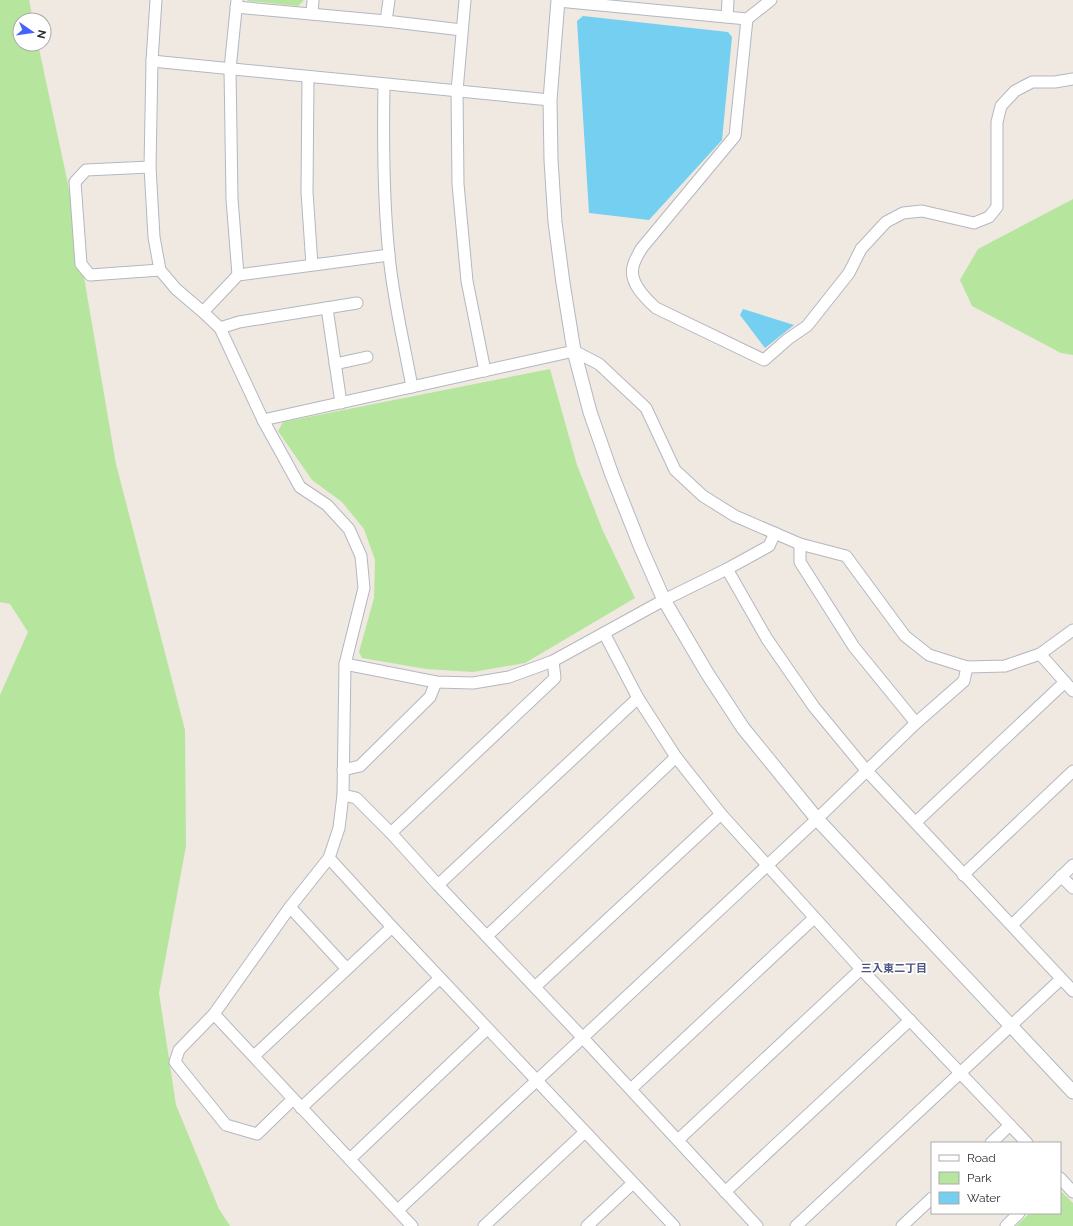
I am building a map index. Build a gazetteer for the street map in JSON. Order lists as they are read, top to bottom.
{
  "districts": ["三入東二丁目"],
  "legend": ["Road", "Park", "Water"],
  "north": "right"
}
